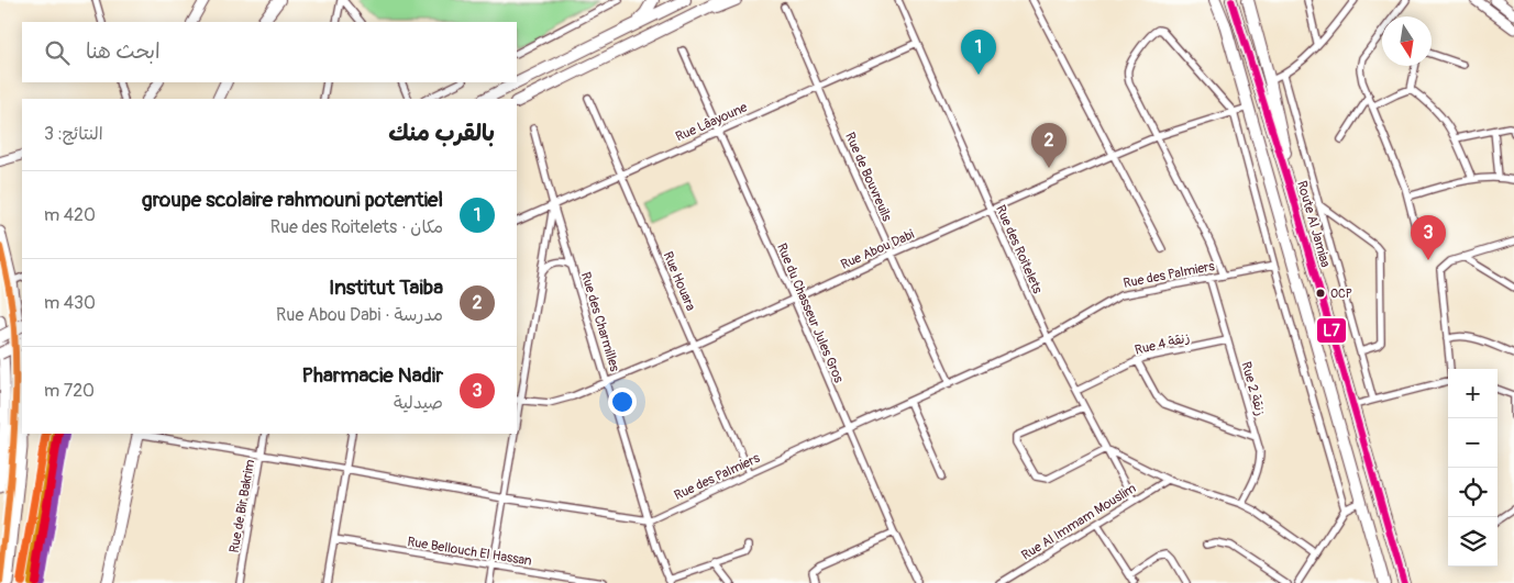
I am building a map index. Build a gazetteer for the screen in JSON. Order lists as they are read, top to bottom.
{
  "streets": {
    "main road": ["Route Al Jamiaa"],
    "street": [
      "Rue Lâayoune",
      "Rue de Bouvreuils",
      "Rue Abou Dabi",
      "Rue des Roitelets",
      "Rue des Palmiers",
      "Rue Houara",
      "Rue du Chasseur Jules Gros",
      "Rue des Charmilles",
      "Rue 4 زنقة",
      "Rue 2 زنقة",
      "Rue de Bir Bakrim",
      "Rue Al Immam Mouslim",
      "Rue Bellouch El Hassan"
    ]
  },
  "crossings": [
    ["Rue Lâayoune", "Rue de Bouvreuils"],
    ["Rue Lâayoune", "Rue des Roitelets"],
    ["Rue Lâayoune", "Rue Houara"],
    ["Rue Lâayoune", "Rue du Chasseur Jules Gros"],
    ["Rue Lâayoune", "Rue des Charmilles"],
    ["Rue de Bouvreuils", "Rue Abou Dabi"],
    ["Rue de Bouvreuils", "Rue des Palmiers"],
    ["Rue Abou Dabi", "Rue des Roitelets"],
    ["Rue Abou Dabi", "Rue Houara"],
    ["Rue Abou Dabi", "Rue du Chasseur Jules Gros"],
    ["Rue Abou Dabi", "Rue des Charmilles"],
    ["Rue des Roitelets", "Rue des Palmiers"],
    ["Rue des Roitelets", "Rue 4 زنقة"],
    ["Rue des Roitelets", "Rue Al Immam Mouslim"],
    ["Rue des Palmiers", "Rue Houara"],
    ["Rue des Palmiers", "Rue du Chasseur Jules Gros"],
    ["Rue des Palmiers", "Rue des Charmilles"],
    ["Rue des Palmiers", "Rue 2 زنقة"],
    ["Rue 4 زنقة", "Rue 2 زنقة"]
  ],
  "places": ["OCP"],
  "lines": ["transit line L7"],
  "north": "bottom",
  "page": {
    "search": "ابحث هنا",
    "pins": ["1", "2", "3"],
    "heading": ["بالقرب منك", "النتائج: 3"],
    "list": [
      {
        "mark": "1",
        "name": "groupe scolaire rahmouni potentiel",
        "note": "مكان · Rue des Roitelets",
        "value": "420 m"
      },
      {
        "mark": "2",
        "name": "Institut Taiba",
        "note": "مدرسة · Rue Abou Dabi",
        "value": "430 m"
      },
      {
        "mark": "3",
        "name": "Pharmacie Nadir",
        "note": "صيدلية",
        "value": "720 m"
      }
    ],
    "map_buttons": ["+", "−"]
  }
}
